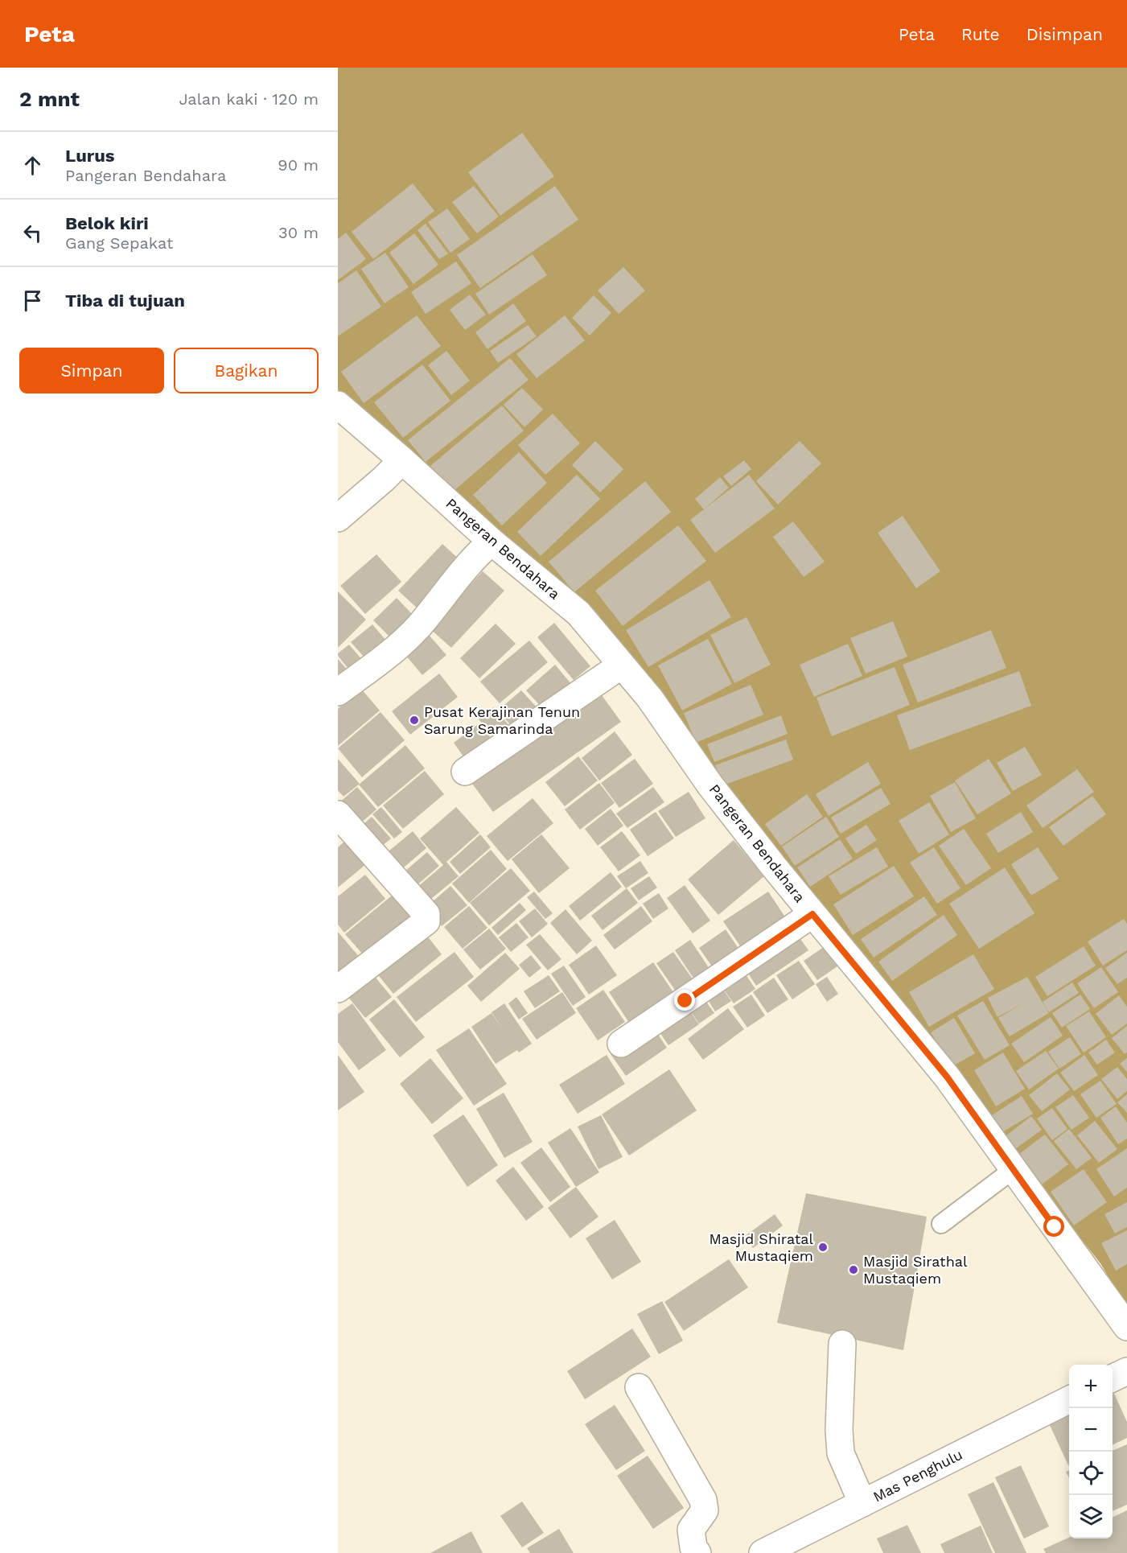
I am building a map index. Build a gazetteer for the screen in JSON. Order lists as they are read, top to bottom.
{
  "streets": {
    "street": ["Pangeran Bendahara", "Mas Penghulu"]
  },
  "places": ["Pusat Kerajinan Tenun Sarung Samarinda", "Masjid Shiratal Mustaqiem", "Masjid Sirathal Mustaqiem"],
  "page": {
    "header": "Peta",
    "nav": ["Peta", "Rute", "Disimpan"],
    "heading": ["2 mnt", "Jalan kaki · 120 m"],
    "list": [
      ["Lurus", "Pangeran Bendahara", "90 m"],
      ["Belok kiri", "Gang Sepakat", "30 m"],
      "Tiba di tujuan"
    ],
    "buttons": ["Simpan", "Bagikan"],
    "map_buttons": ["+", "−"]
  }
}
